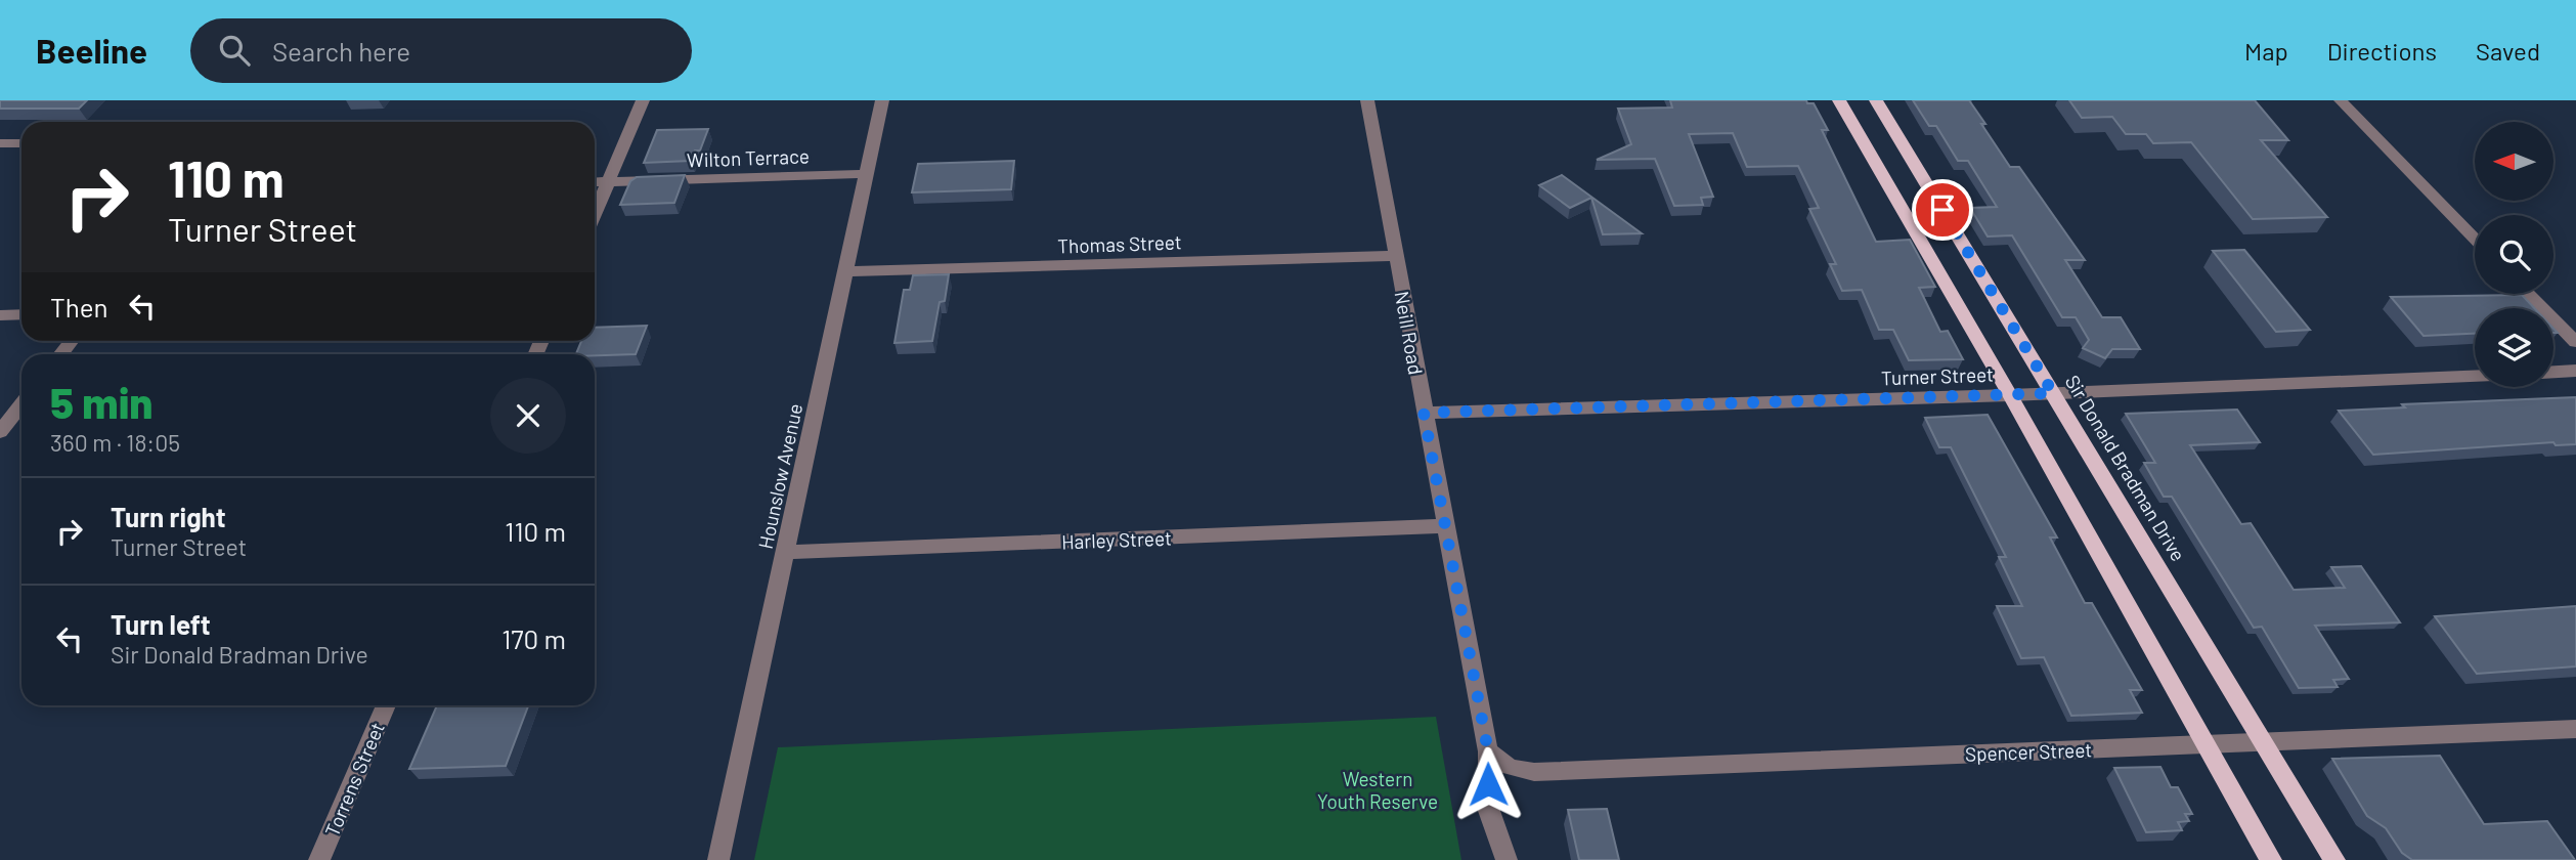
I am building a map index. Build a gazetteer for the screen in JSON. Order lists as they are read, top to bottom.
{
  "streets": {
    "main road": ["Sir Donald Bradman Drive"],
    "street": [
      "Wilton Terrace",
      "Thomas Street",
      "Neill Road",
      "Turner Street",
      "Hounslow Avenue",
      "Harley Street",
      "Spencer Street",
      "Torrens Street"
    ]
  },
  "crossings": [
    ["Wilton Terrace", "Hounslow Avenue"],
    ["Thomas Street", "Neill Road"],
    ["Thomas Street", "Hounslow Avenue"],
    ["Neill Road", "Turner Street"],
    ["Neill Road", "Harley Street"],
    ["Neill Road", "Spencer Street"],
    ["Turner Street", "Sir Donald Bradman Drive"],
    ["Sir Donald Bradman Drive", "Spencer Street"],
    ["Hounslow Avenue", "Harley Street"]
  ],
  "parks": ["Western Youth Reserve"],
  "north": "left",
  "page": {
    "header": "Beeline",
    "search": "Search here",
    "nav": ["Map", "Directions", "Saved"],
    "turn": ["110 m", "Turner Street"],
    "then": "Then",
    "heading": ["5 min", "360 m · 18:05"],
    "list": [
      {
        "name": "Turn right",
        "note": "Turner Street",
        "value": "110 m"
      },
      {
        "name": "Turn left",
        "note": "Sir Donald Bradman Drive",
        "value": "170 m"
      }
    ]
  }
}
